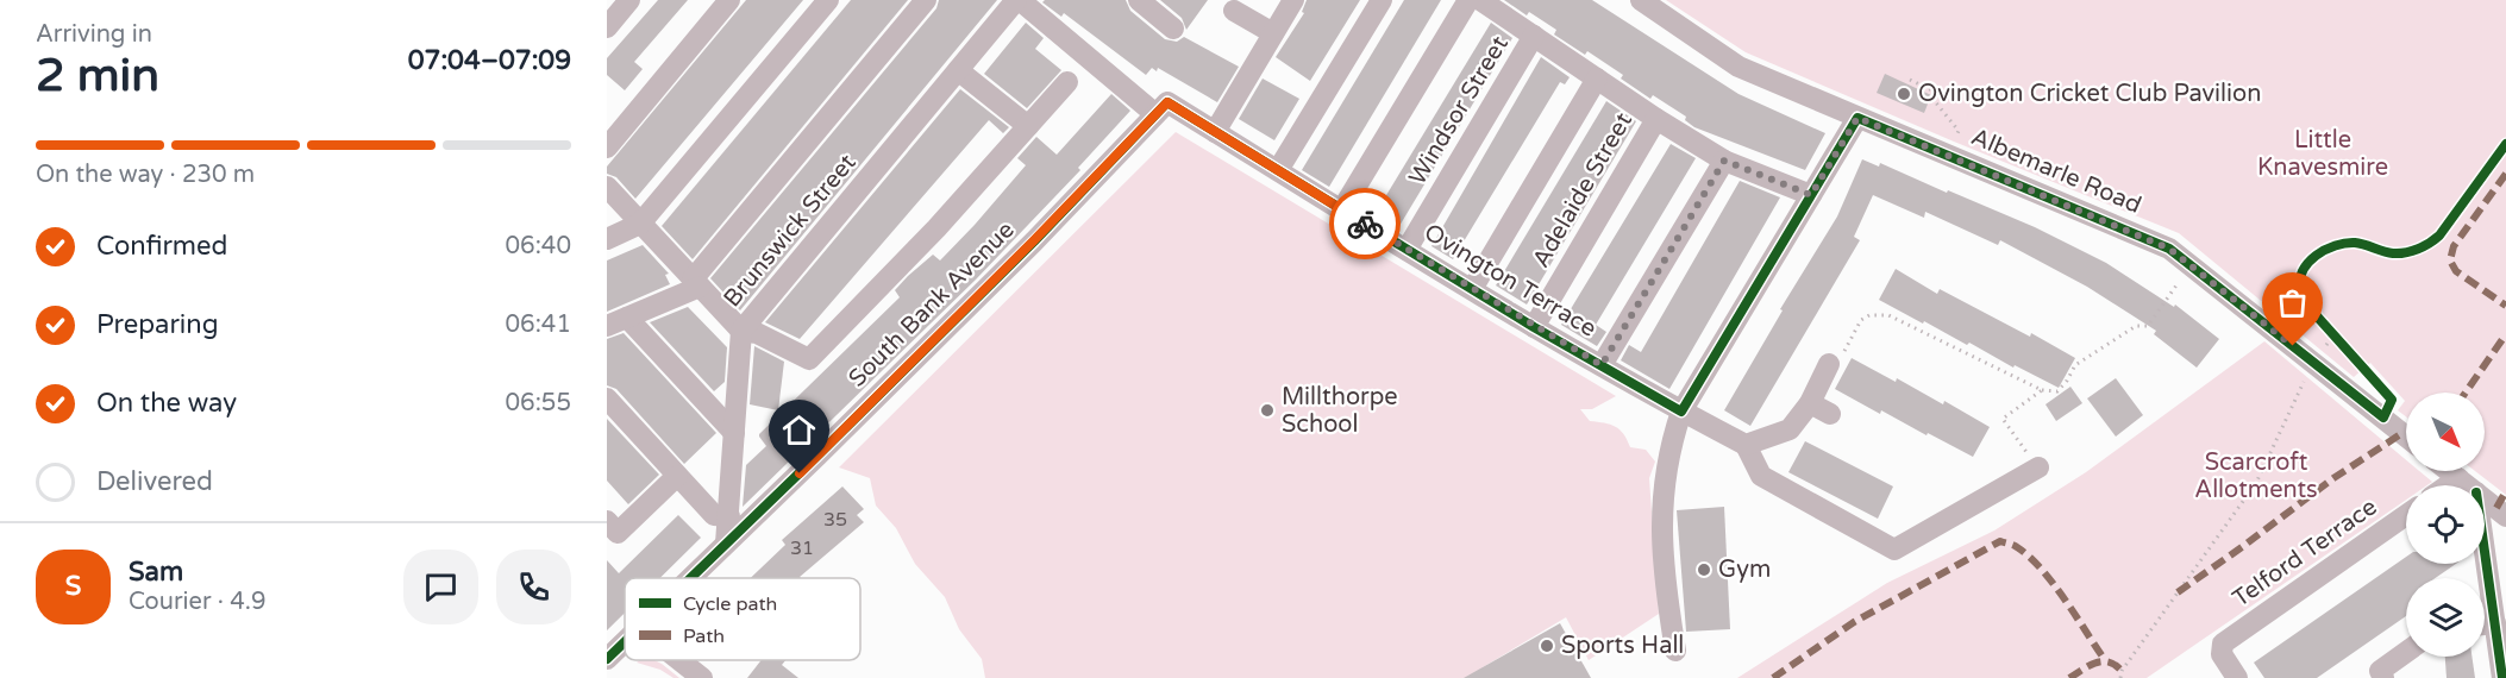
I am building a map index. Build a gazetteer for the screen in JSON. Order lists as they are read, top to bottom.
{
  "streets": {
    "street": [
      "Windsor Street",
      "Albemarle Road",
      "Adelaide Street",
      "Brunswick Street",
      "Ovington Terrace",
      "South Bank Avenue",
      "Telford Terrace"
    ]
  },
  "crossings": [
    ["Windsor Street", "Ovington Terrace"],
    ["Adelaide Street", "Ovington Terrace"],
    ["Brunswick Street", "Ovington Terrace"],
    ["Brunswick Street", "South Bank Avenue"],
    ["Ovington Terrace", "South Bank Avenue"]
  ],
  "parks": ["Little Knavesmire", "Scarcroft Allotments"],
  "places": [
    "Ovington Cricket Club Pavilion",
    "Millthorpe School",
    "Gym",
    "Sports Hall"
  ],
  "house_numbers": ["35", "31"],
  "legend": ["Cycle path", "Path"],
  "north": "bottom right",
  "page": {
    "heading": ["2 min", "Arriving in", "07:04–07:09"],
    "panel": ["Sam", "Courier · 4.9"],
    "bar": "On the way · 230 m",
    "list": [
      ["Confirmed", "06:40"],
      ["Preparing", "06:41"],
      ["On the way", "06:55"],
      "Delivered"
    ],
    "round": "S"
  }
}
